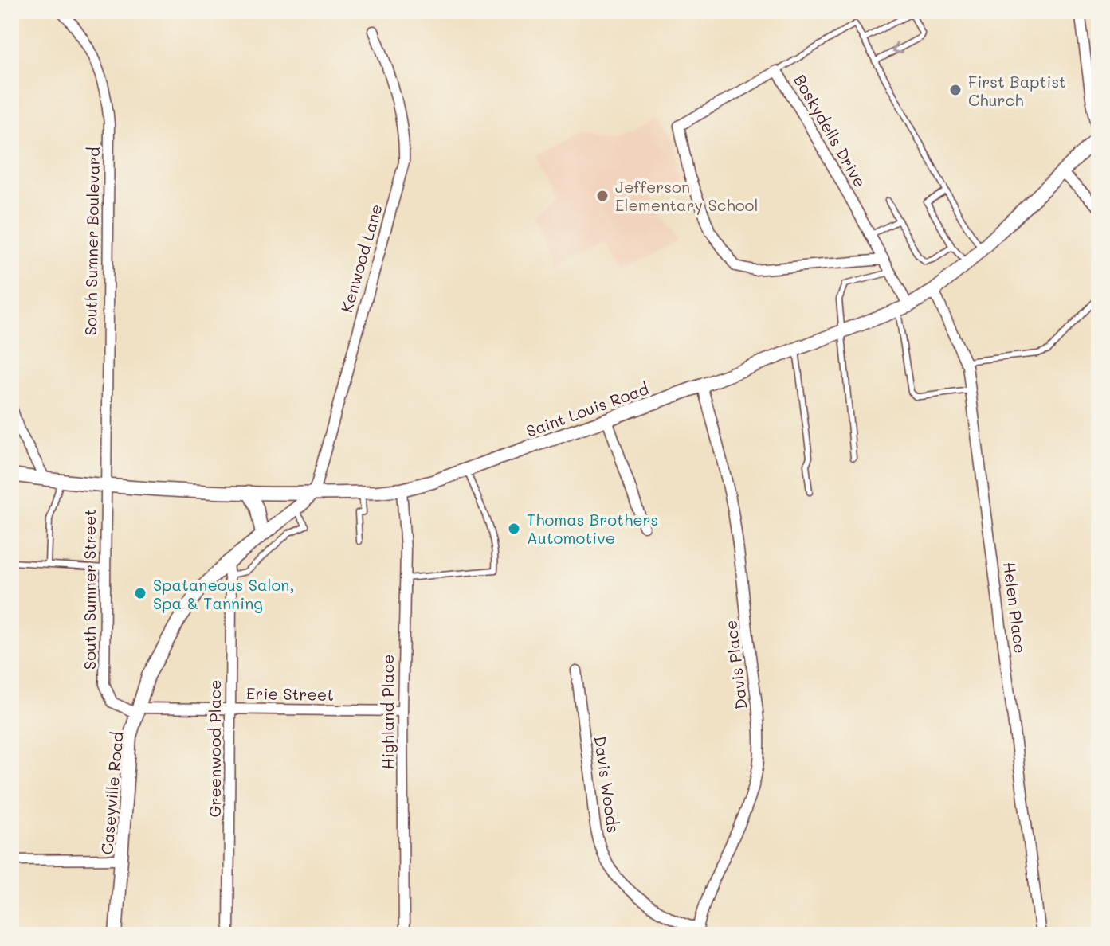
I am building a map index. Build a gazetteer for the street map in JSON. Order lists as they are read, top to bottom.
{
  "streets": {
    "street": [
      "Boskydells Drive",
      "South Sumner Boulevard",
      "Kenwood Lane",
      "Saint Louis Road",
      "South Sumner Street",
      "Helen Place",
      "Davis Place",
      "Erie Street",
      "Highland Place",
      "Greenwood Place",
      "Davis Woods",
      "Caseyville Road"
    ]
  },
  "crossings": [
    ["Boskydells Drive", "Saint Louis Road"],
    ["South Sumner Boulevard", "Saint Louis Road"],
    ["South Sumner Boulevard", "South Sumner Street"],
    ["Kenwood Lane", "Saint Louis Road"],
    ["Kenwood Lane", "Caseyville Road"],
    ["Saint Louis Road", "South Sumner Street"],
    ["Saint Louis Road", "Helen Place"],
    ["Saint Louis Road", "Davis Place"],
    ["Saint Louis Road", "Highland Place"],
    ["Saint Louis Road", "Caseyville Road"],
    ["South Sumner Street", "Erie Street"],
    ["South Sumner Street", "Caseyville Road"],
    ["Davis Place", "Davis Woods"],
    ["Erie Street", "Highland Place"],
    ["Erie Street", "Greenwood Place"],
    ["Erie Street", "Caseyville Road"],
    ["Greenwood Place", "Caseyville Road"]
  ],
  "places": [
    "First Baptist Church",
    "Jefferson Elementary School",
    "Thomas Brothers Automotive",
    "Spataneous Salon, Spa & Tanning"
  ]
}
